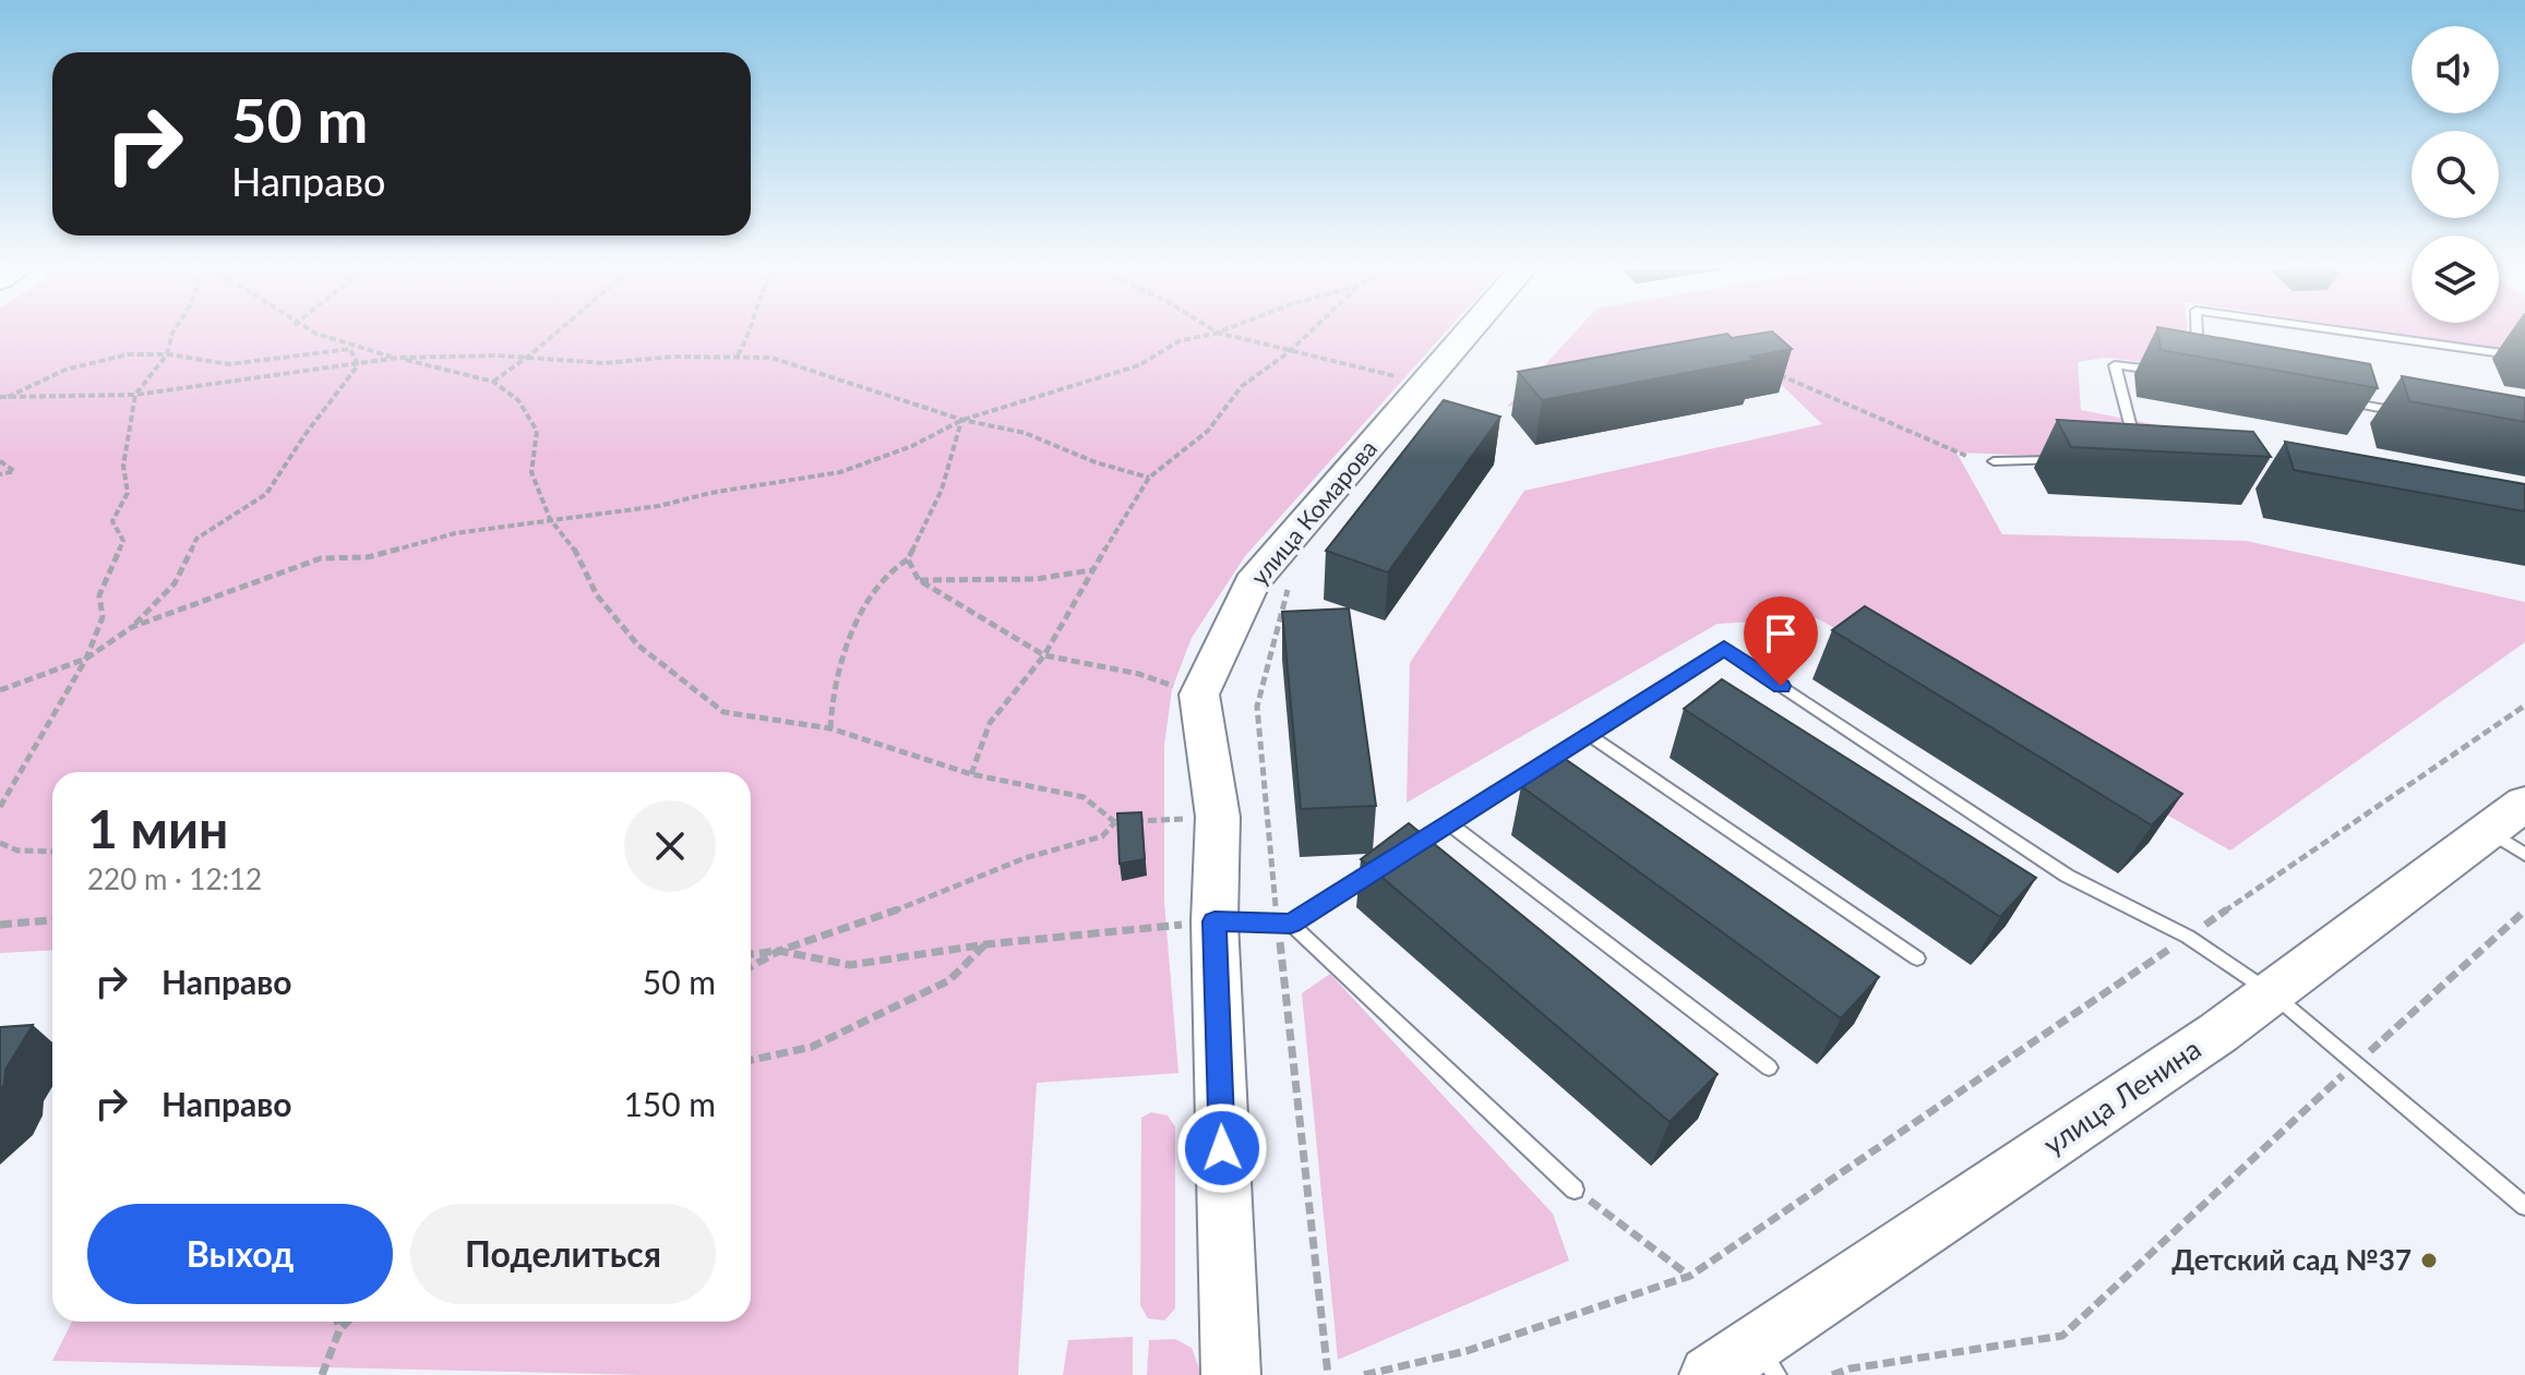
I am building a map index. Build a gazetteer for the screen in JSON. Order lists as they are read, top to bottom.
{
  "streets": {
    "street": ["улица Комарова", "улица Ленина"]
  },
  "places": ["Детский сад №37"],
  "page": {
    "turn": ["50 m", "Направо"],
    "heading": ["1 мин", "220 m · 12:12"],
    "list": [
      {
        "name": "Направо",
        "value": "50 m"
      },
      {
        "name": "Направо",
        "value": "150 m"
      }
    ],
    "buttons": ["Выход", "Поделиться"]
  }
}
